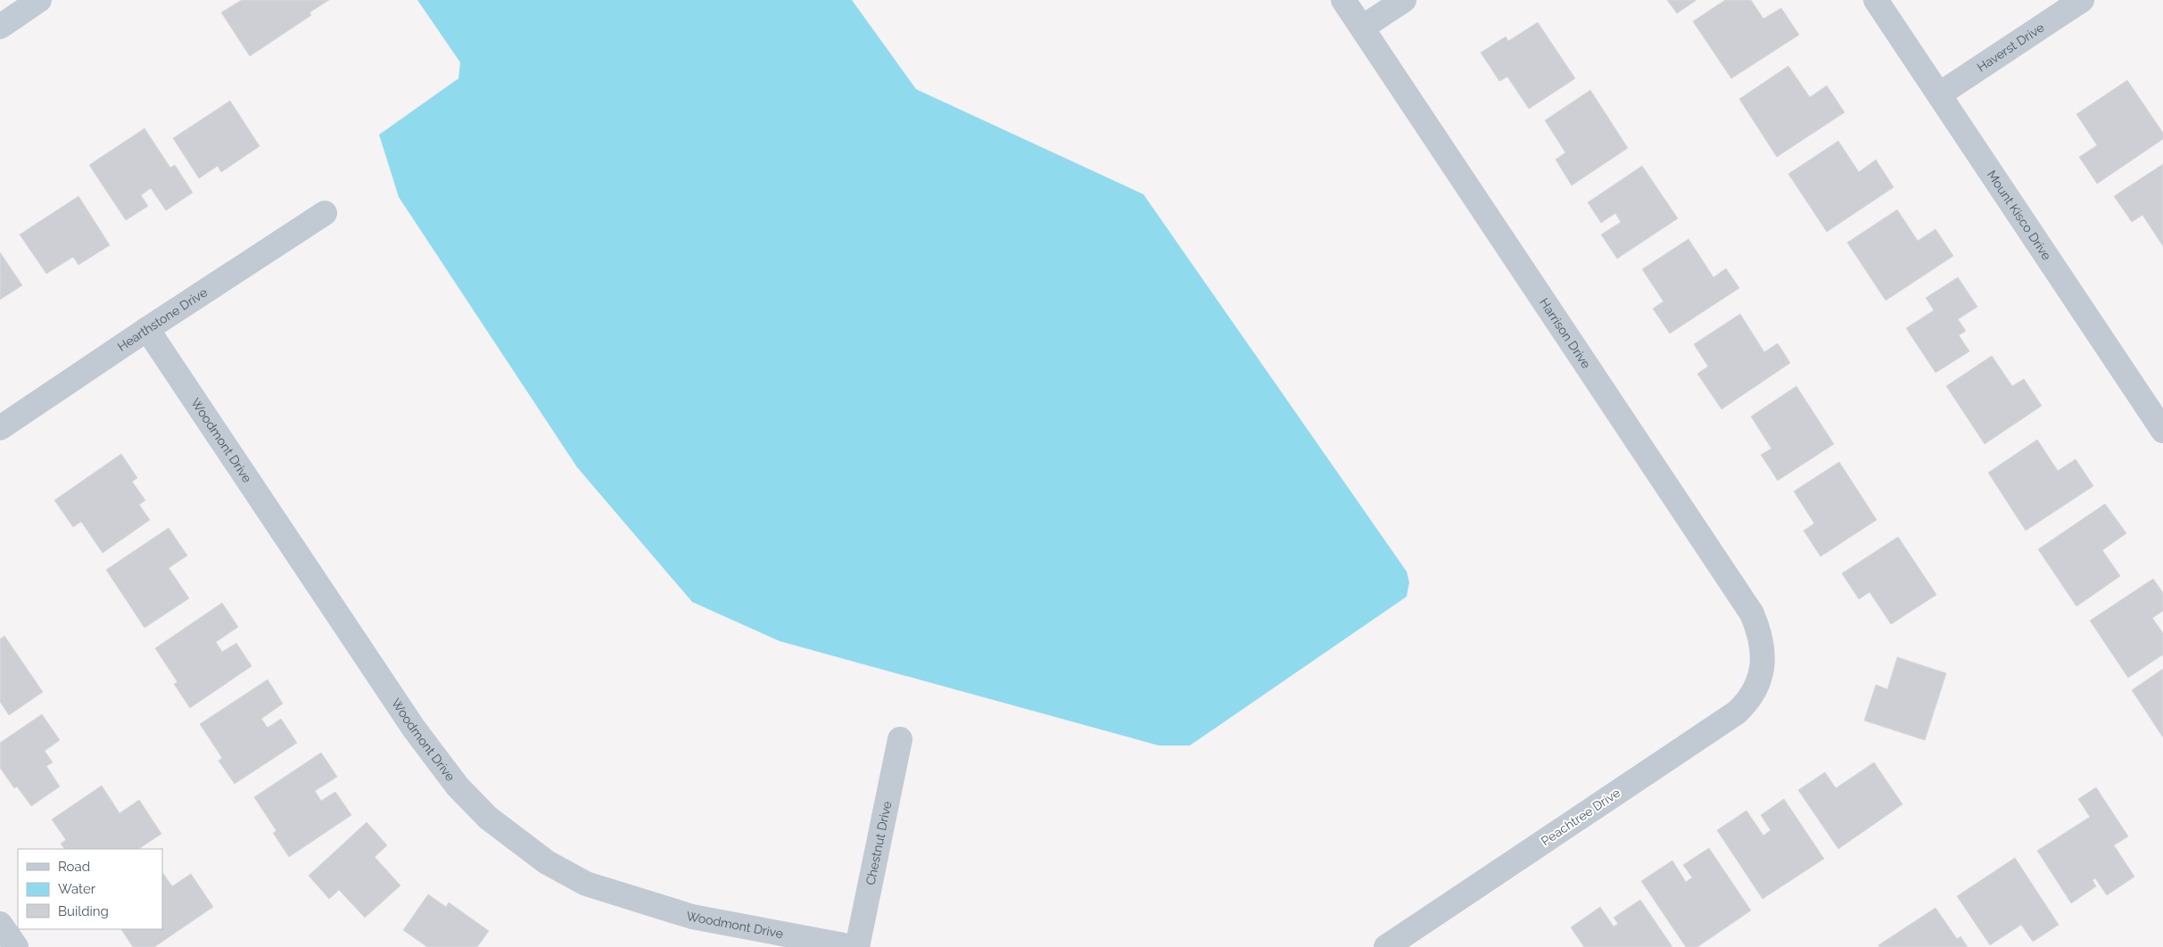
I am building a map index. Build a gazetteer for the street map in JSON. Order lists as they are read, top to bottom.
{
  "streets": {
    "street": [
      "Haverst Drive",
      "Mount Kisco Drive",
      "Hearthstone Drive",
      "Harrison Drive",
      "Woodmont Drive",
      "Peachtree Drive",
      "Chestnut Drive"
    ]
  },
  "crossings": [
    ["Haverst Drive", "Mount Kisco Drive"],
    ["Hearthstone Drive", "Woodmont Drive"],
    ["Harrison Drive", "Peachtree Drive"]
  ],
  "legend": ["Road", "Water", "Building"]
}
